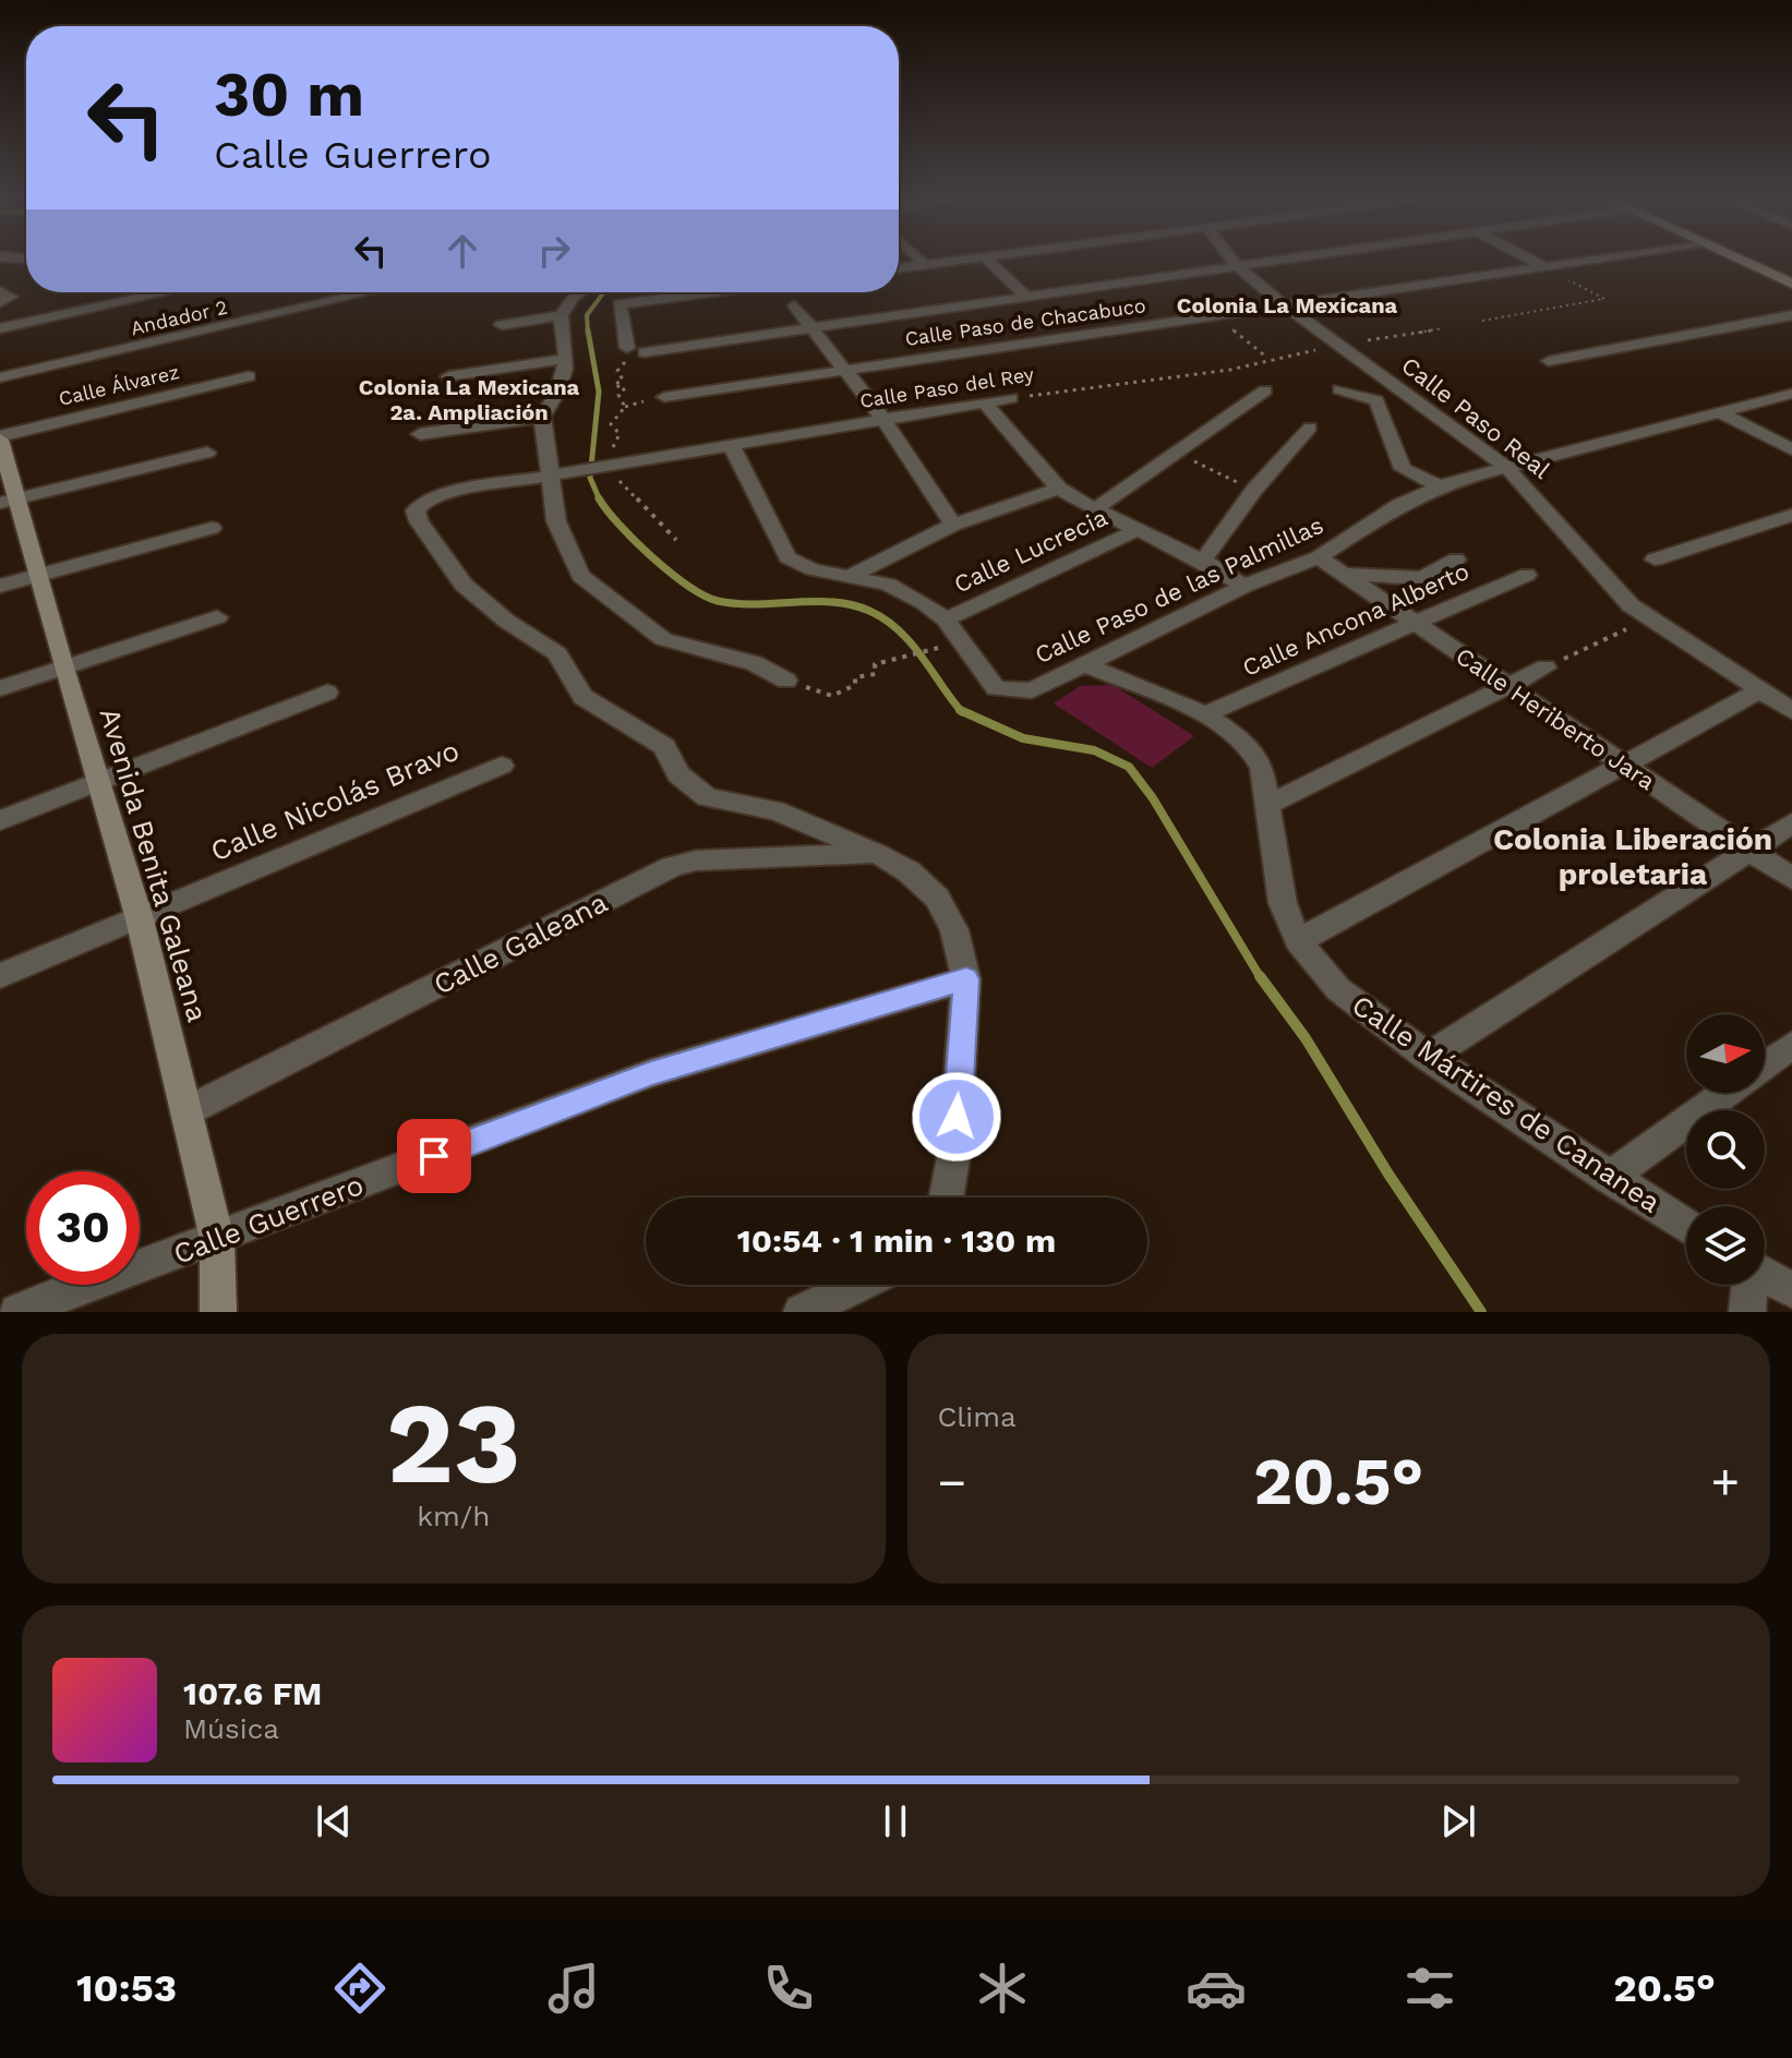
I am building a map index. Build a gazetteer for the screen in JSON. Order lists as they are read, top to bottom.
{
  "streets": {
    "street": [
      "Andador 2",
      "Calle Paso de Chacabuco",
      "Calle Álvarez",
      "Calle Paso del Rey",
      "Calle Paso Real",
      "Calle Lucrecia",
      "Calle Paso de las Palmillas",
      "Calle Ancona Alberto",
      "Calle Heriberto Jara",
      "Calle Nicolás Bravo",
      "Avenida Benita Galeana",
      "Calle Galeana",
      "Calle Mártires de Cananea",
      "Calle Guerrero"
    ]
  },
  "crossings": [
    ["Calle Paso de Chacabuco", "Calle Paso Real"],
    ["Calle Álvarez", "Avenida Benita Galeana"],
    ["Calle Paso del Rey", "Calle Paso Real"],
    ["Calle Paso del Rey", "Calle Galeana"],
    ["Calle Paso Real", "Calle Paso de las Palmillas"],
    ["Calle Lucrecia", "Calle Paso de las Palmillas"],
    ["Calle Paso de las Palmillas", "Calle Heriberto Jara"],
    ["Calle Paso de las Palmillas", "Calle Mártires de Cananea"],
    ["Calle Ancona Alberto", "Calle Heriberto Jara"],
    ["Calle Ancona Alberto", "Calle Mártires de Cananea"],
    ["Calle Nicolás Bravo", "Avenida Benita Galeana"],
    ["Avenida Benita Galeana", "Calle Galeana"],
    ["Avenida Benita Galeana", "Calle Guerrero"]
  ],
  "districts": ["Colonia La Mexicana", "Colonia La Mexicana 2a. Ampliación", "Colonia Liberación proletaria"],
  "north": "right",
  "page": {
    "turn": ["30 m", "Calle Guerrero"],
    "limit": "30",
    "trip": "10:54 · 1 min · 130 m",
    "tile": [
      ["23", "km/h"],
      "Clima"
    ],
    "heat": ["−", "20.5°", "+"],
    "song": ["107.6 FM", "Música"],
    "tabs": ["10:53", "20.5°"]
  }
}
